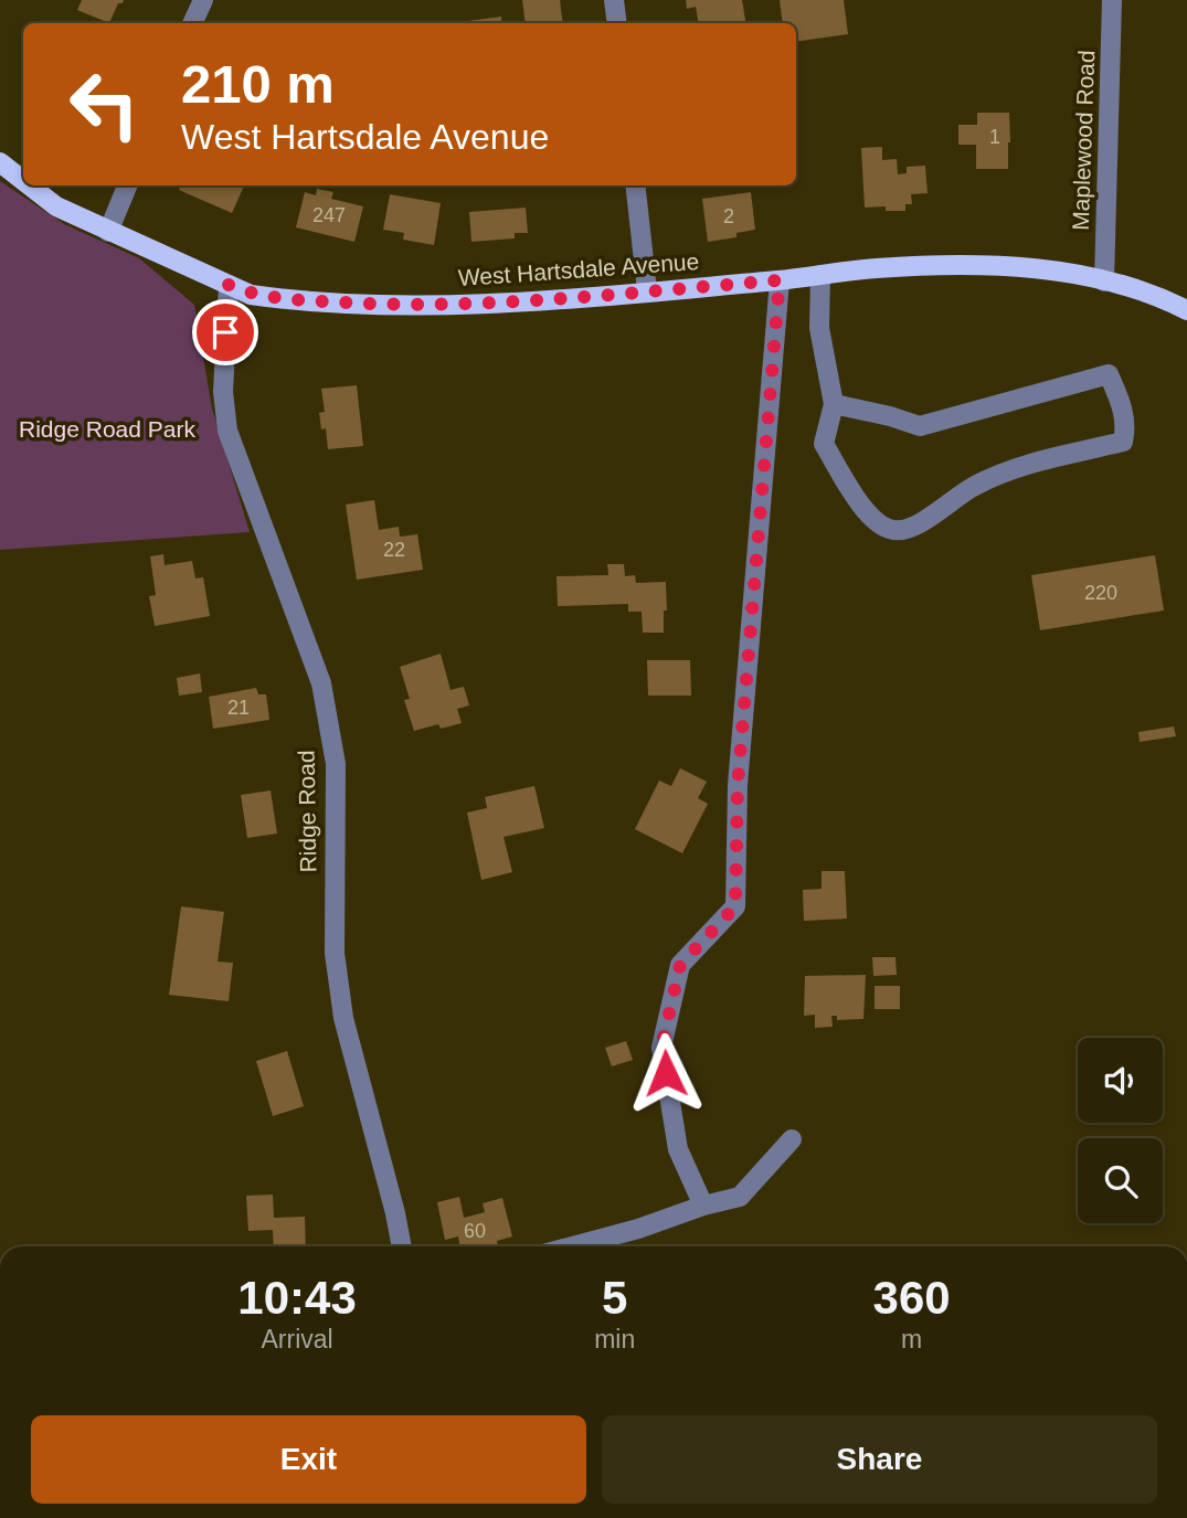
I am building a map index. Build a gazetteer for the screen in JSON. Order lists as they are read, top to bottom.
{
  "streets": {
    "main road": ["West Hartsdale Avenue"],
    "street": ["Maplewood Road", "Ridge Road"]
  },
  "crossings": [
    ["Maplewood Road", "West Hartsdale Avenue"],
    ["West Hartsdale Avenue", "Ridge Road"]
  ],
  "parks": ["Ridge Road Park"],
  "house_numbers": [
    "1",
    "247",
    "2",
    "22",
    "220",
    "21",
    "60"
  ],
  "page": {
    "turn": ["210 m", "West Hartsdale Avenue"],
    "eta": [
      "10:43",
      "Arrival",
      "5",
      "min",
      "360",
      "m"
    ],
    "buttons": ["Exit", "Share"]
  }
}
